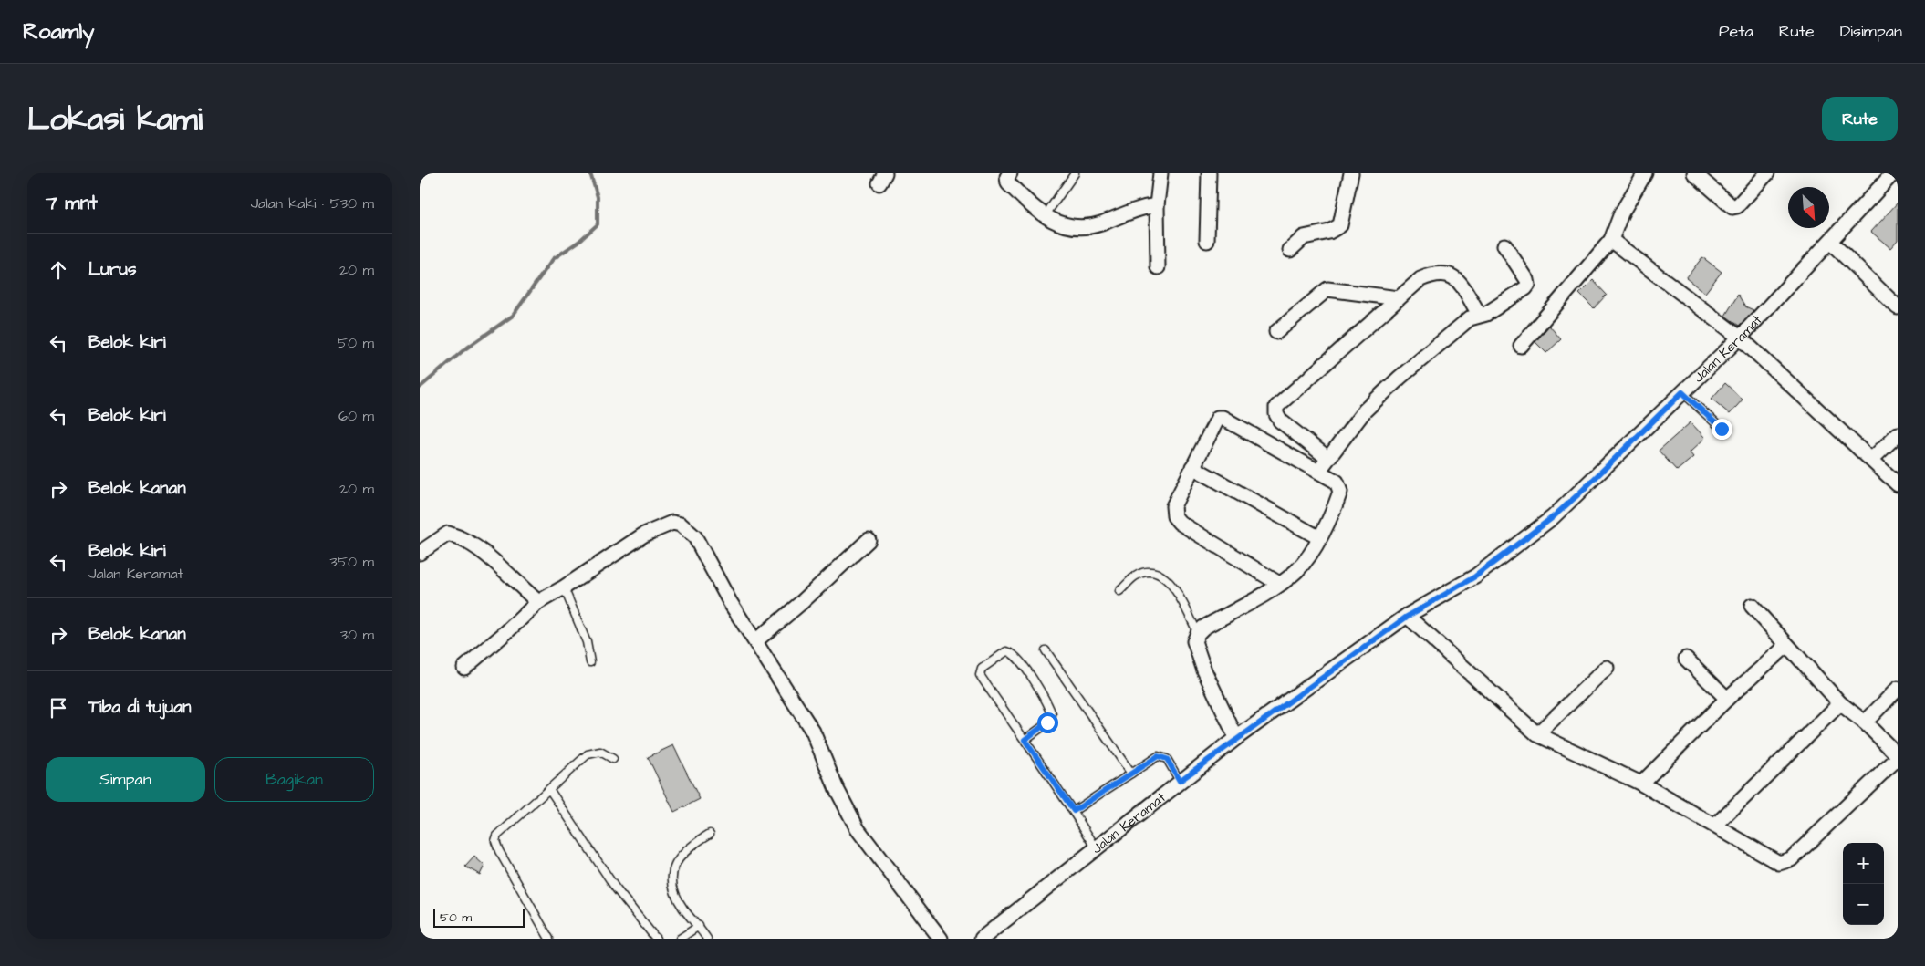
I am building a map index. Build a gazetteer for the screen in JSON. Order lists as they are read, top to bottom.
{
  "streets": {
    "street": ["Jalan Keramat"]
  },
  "scale_bar": "50 m",
  "north": "bottom right",
  "page": {
    "header": "Roamly",
    "nav": ["Peta", "Rute", "Disimpan"],
    "title": "Lokasi kami",
    "buttons": [
      "Rute",
      ["Simpan", "Bagikan"]
    ],
    "heading": ["7 mnt", "Jalan kaki · 530 m"],
    "list": [
      ["Lurus", "20 m"],
      ["Belok kiri", "50 m"],
      ["Belok kiri", "60 m"],
      ["Belok kanan", "20 m"],
      ["Belok kiri", "Jalan Keramat", "350 m"],
      ["Belok kanan", "30 m"],
      "Tiba di tujuan"
    ],
    "map_buttons": ["+", "−"],
    "scale": "50 m"
  }
}
